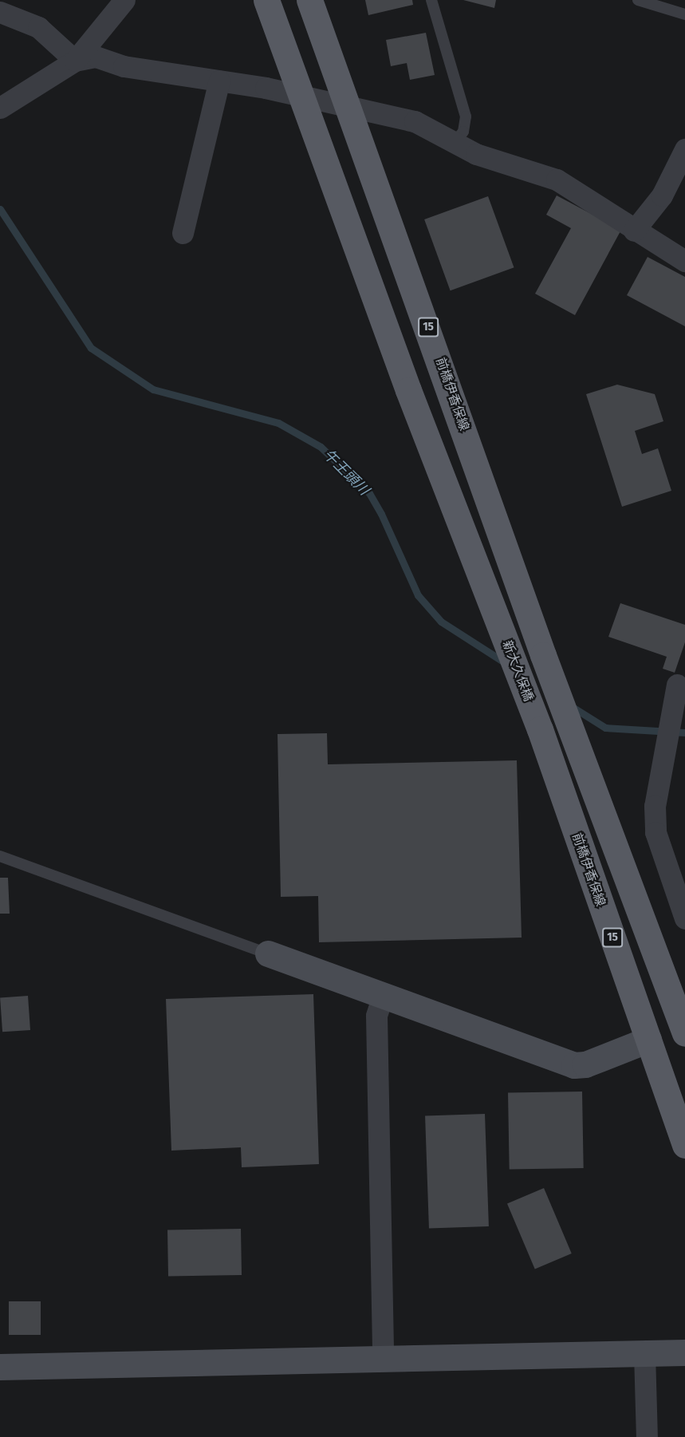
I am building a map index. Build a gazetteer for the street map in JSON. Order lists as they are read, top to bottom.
{
  "streets": {
    "main road": ["15", "前橋伊香保線", "新大久保橋"]
  },
  "crossings": [
    ["15", "新大久保橋"],
    ["前橋伊香保線", "新大久保橋"]
  ],
  "water": ["午王頭川"]
}
